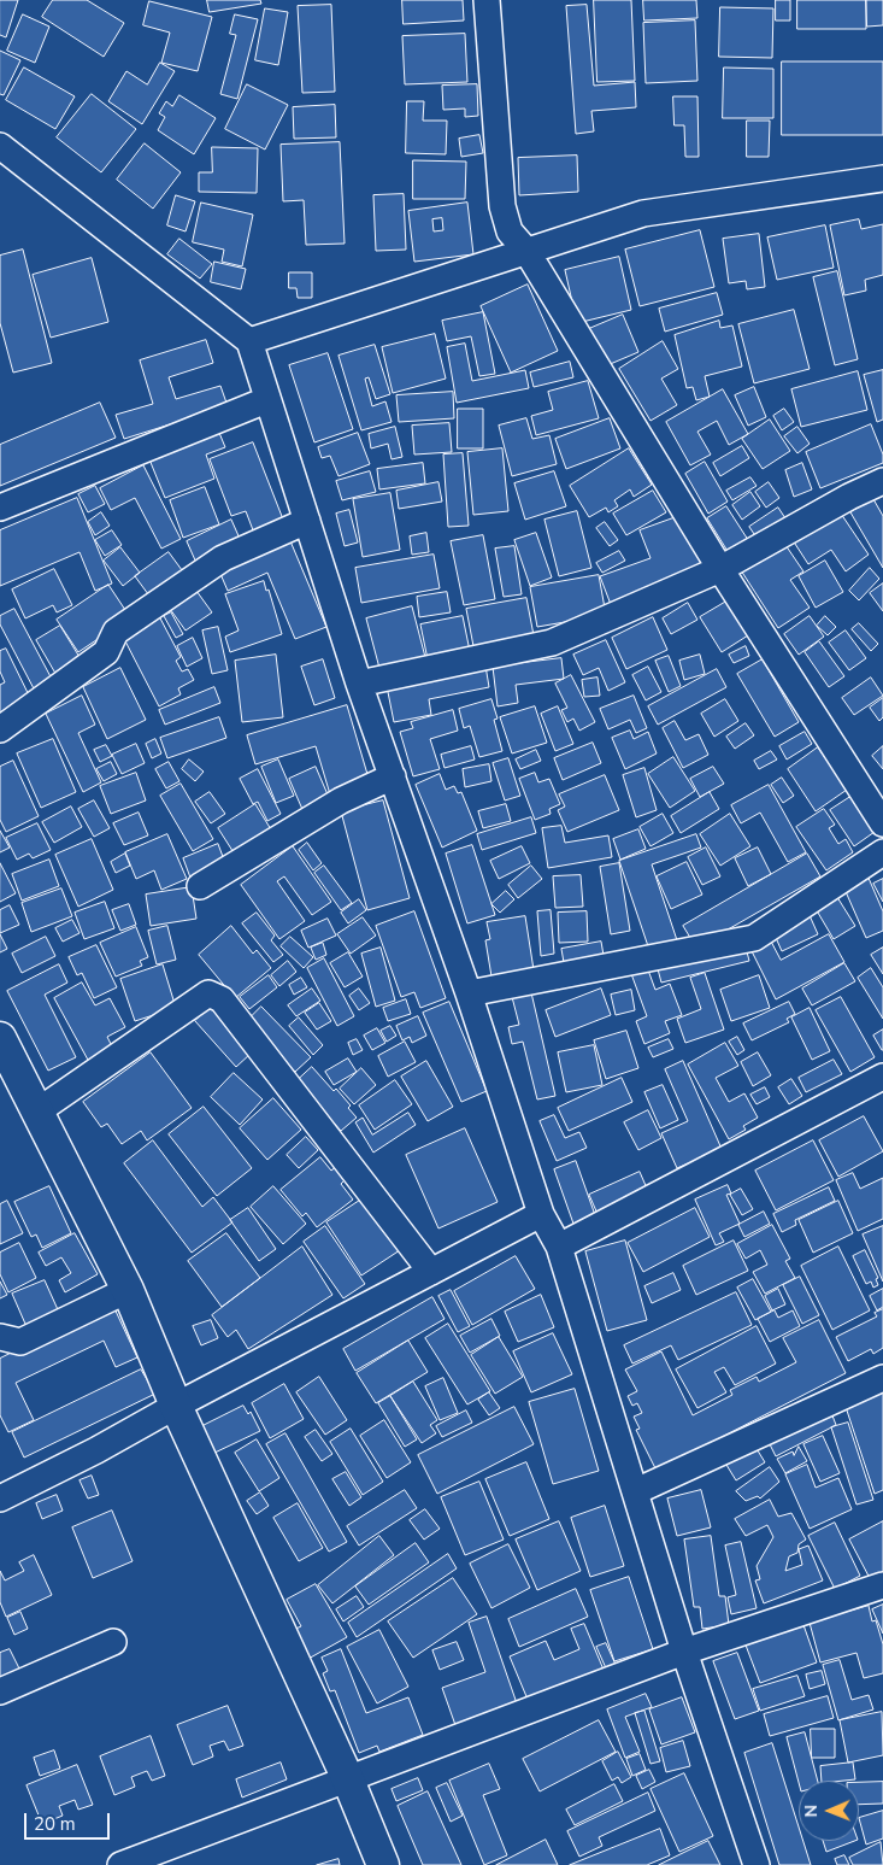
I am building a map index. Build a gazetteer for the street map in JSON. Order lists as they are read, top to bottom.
{
  "scale_bar": "20 m",
  "north": "left"
}
